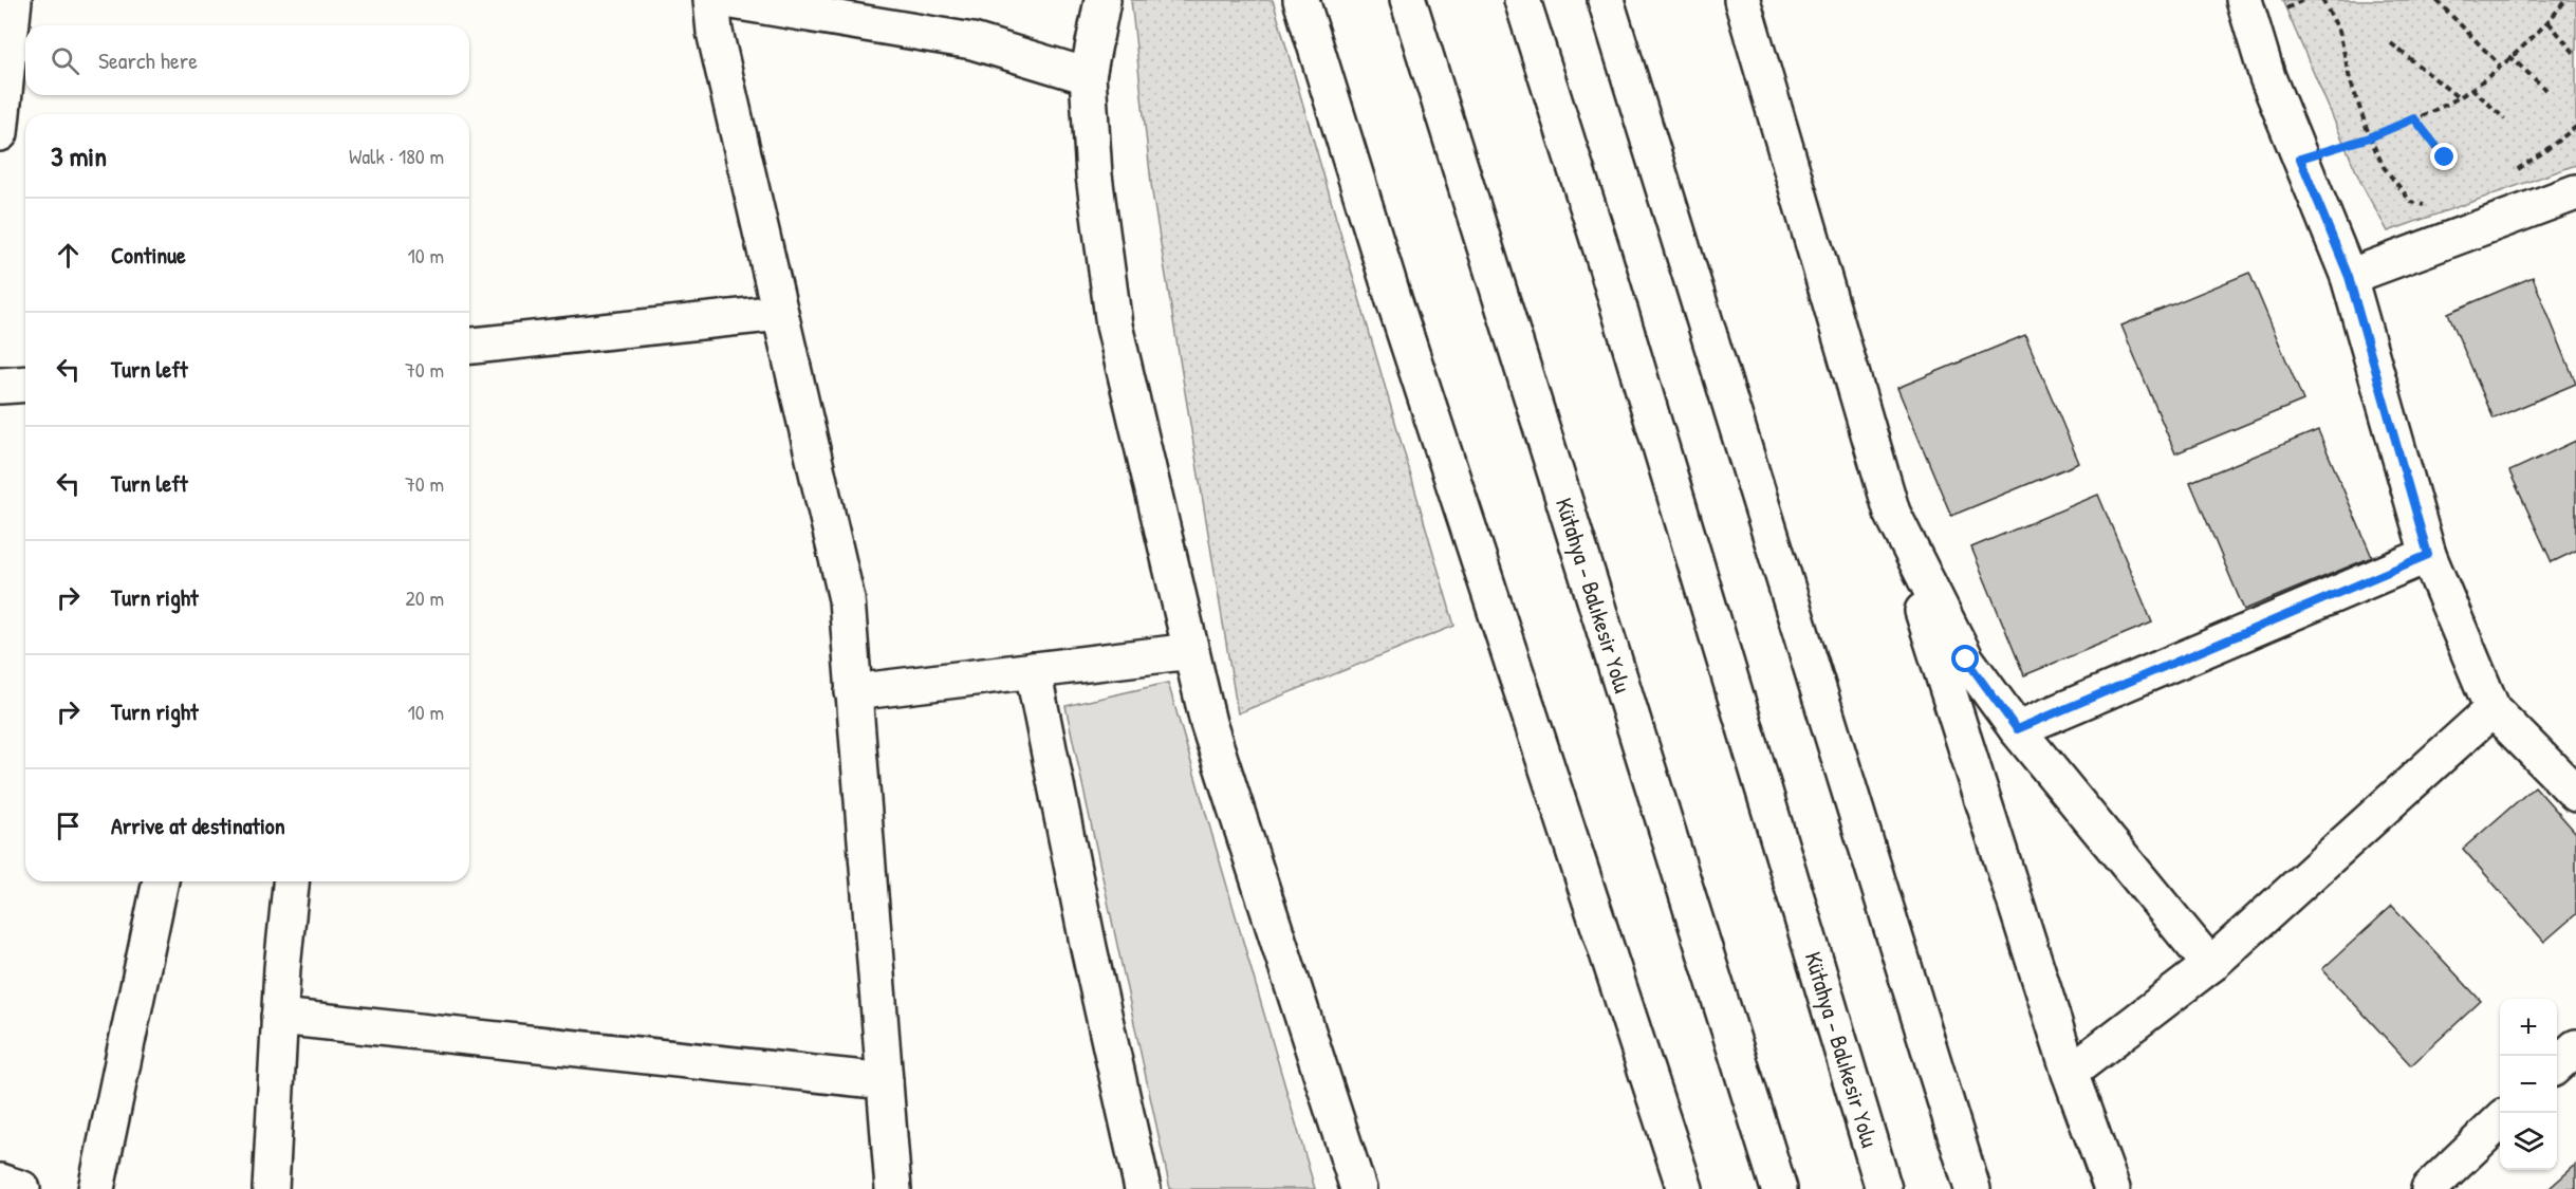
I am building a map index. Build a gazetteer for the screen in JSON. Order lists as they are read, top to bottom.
{
  "streets": {
    "main road": ["Kütahya - Balıkesir Yolu"]
  },
  "page": {
    "search": "Search here",
    "heading": ["3 min", "Walk · 180 m"],
    "list": [
      ["Continue", "10 m"],
      ["Turn left", "70 m"],
      ["Turn left", "70 m"],
      ["Turn right", "20 m"],
      ["Turn right", "10 m"],
      "Arrive at destination"
    ],
    "map_buttons": ["+", "−"]
  }
}
